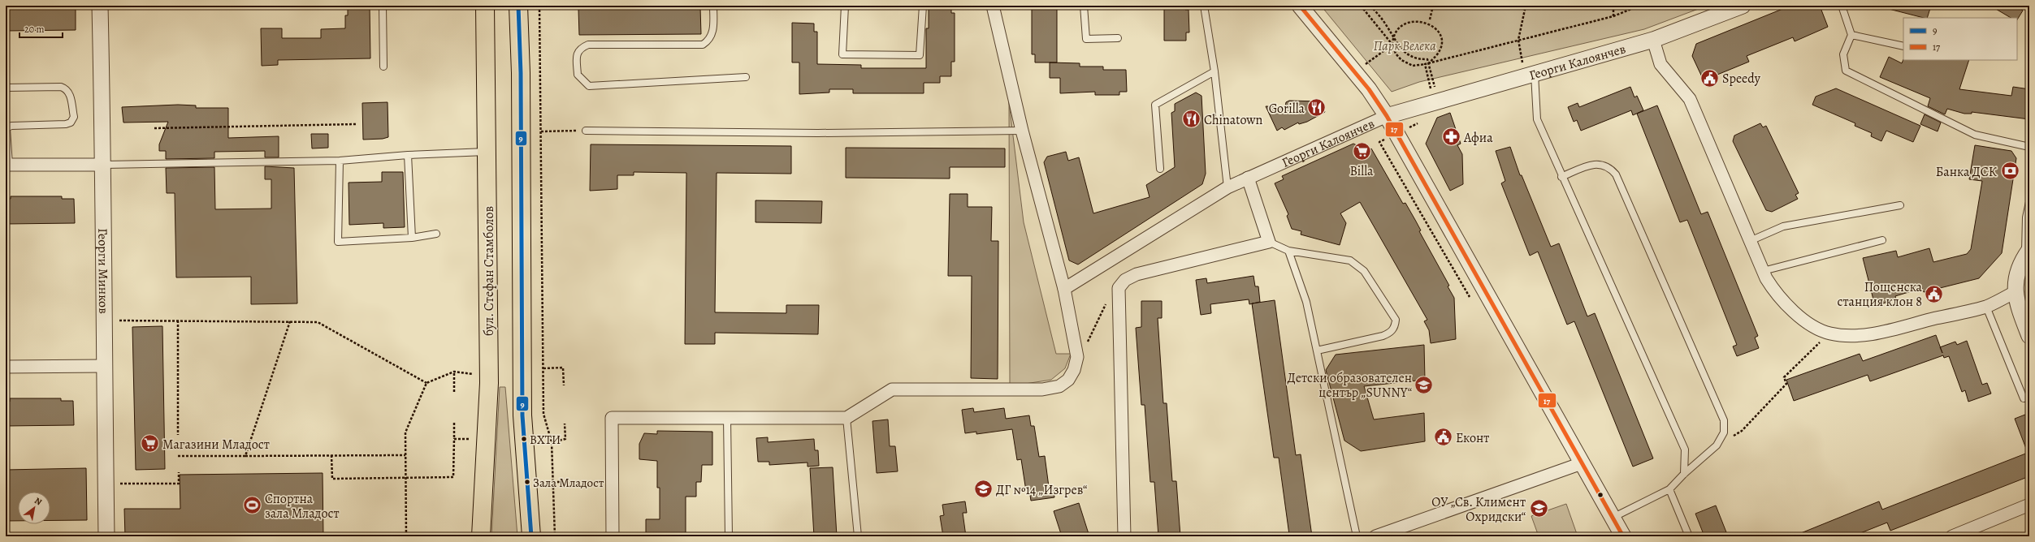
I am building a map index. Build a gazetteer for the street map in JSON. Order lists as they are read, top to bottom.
{
  "streets": {
    "main road": ["бул. Стефан Стамболов"],
    "street": ["Георги Калоянчев", "Георги Минков"]
  },
  "parks": ["Парк Велека"],
  "places": {
    "public building": ["Speedy", "Пощенска станция клон 8", "Еконт"],
    "restaurant": ["Gorilla", "Chinatown"],
    "pharmacy": ["Афиа"],
    "supermarket": ["Billa", "Магазини Mладост"],
    "bank": ["Банка ДСК"],
    "school or university": ["Детски образователен център „SUNNY“", "ДГ №14 „Изгрев“", "ОУ „Св. Климент Охридски“"],
    "other": ["ВХТИ", "Зала Младост"],
    "sports": ["Спортна зала Младост"]
  },
  "lines": ["transit line 9", "transit line 17"],
  "legend": ["9", "17"],
  "scale_bar": "20 m",
  "north": "top right"
}
